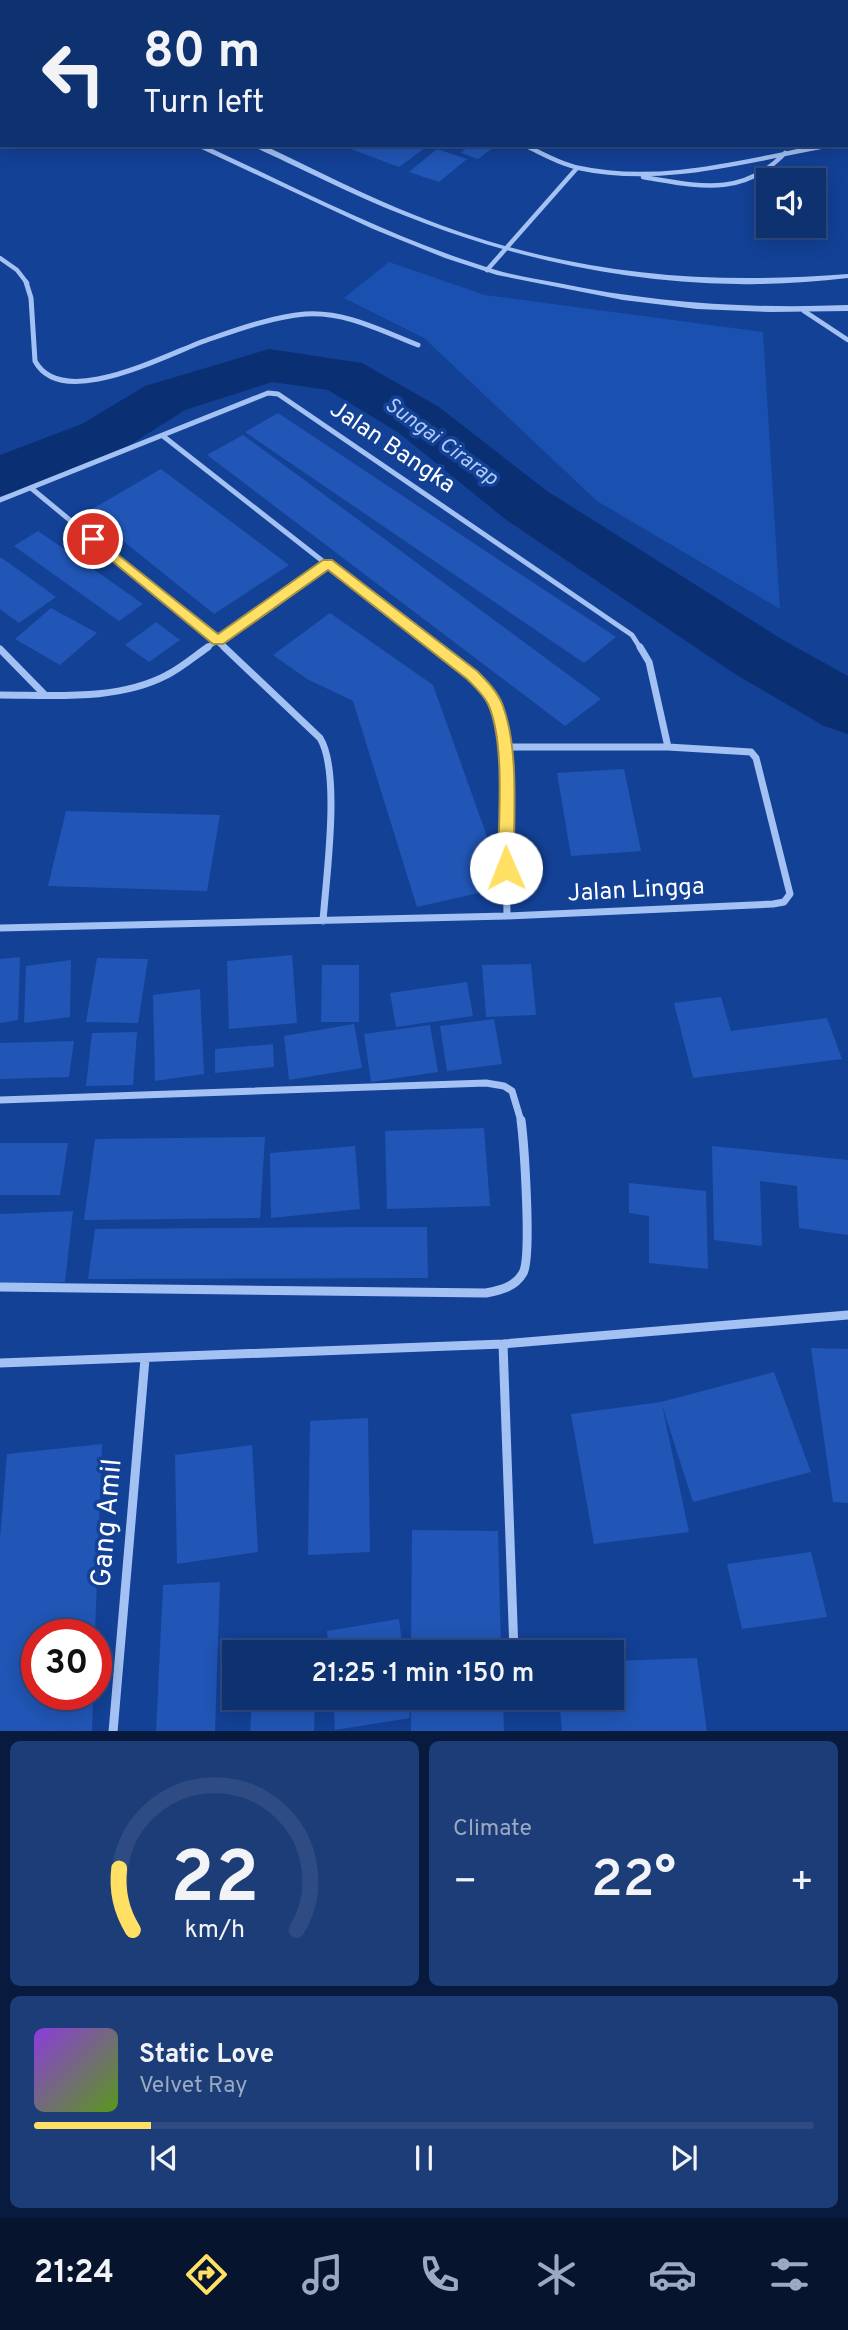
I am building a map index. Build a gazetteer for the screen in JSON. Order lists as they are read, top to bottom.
{
  "streets": {
    "street": ["Jalan Bangka", "Jalan Lingga", "Gang Amil"]
  },
  "crossings": [
    ["Jalan Bangka", "Jalan Lingga"]
  ],
  "water": ["Sungai Cirarap"],
  "page": {
    "turn": ["80 m", "Turn left"],
    "limit": "30",
    "trip": "21:25 · 1 min · 150 m",
    "tile": "Climate",
    "heat": ["−", "22°", "+"],
    "song": ["Static Love", "Velvet Ray"],
    "tabs": "21:24",
    "gauge": ["22", "km/h"]
  }
}
